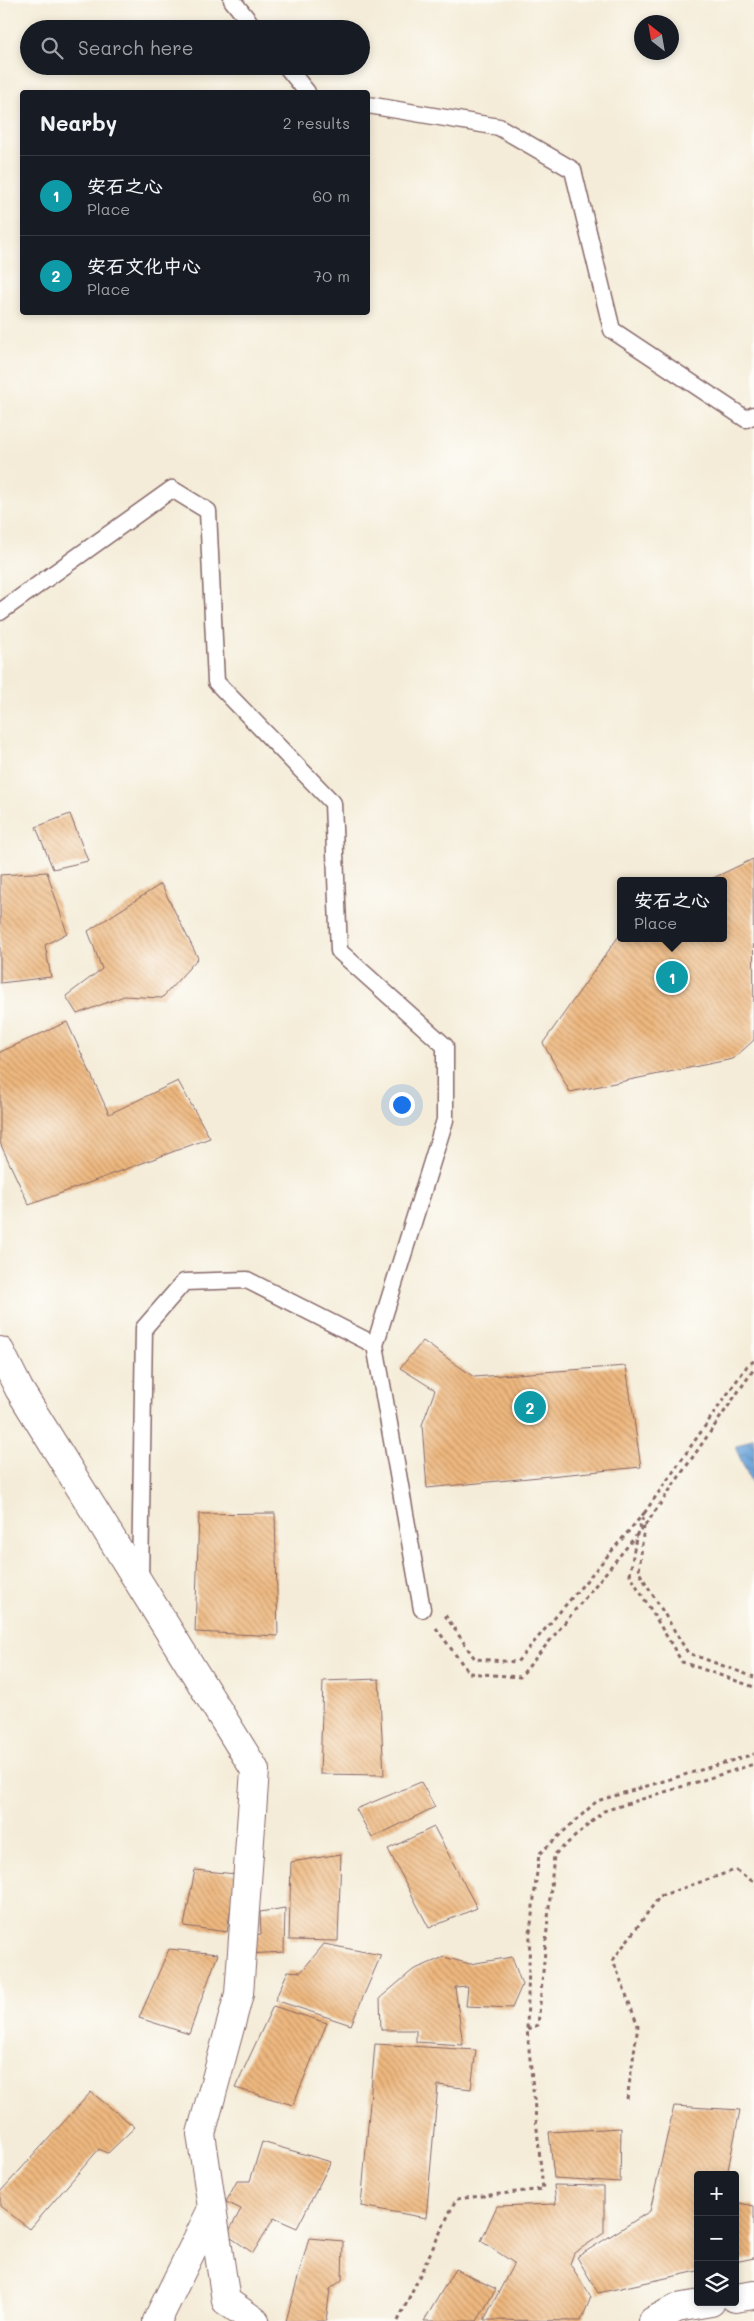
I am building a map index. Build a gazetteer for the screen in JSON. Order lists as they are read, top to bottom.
{
  "north": "top left",
  "page": {
    "search": "Search here",
    "heading": ["Nearby", "2 results"],
    "list": [
      {
        "mark": "1",
        "name": "安石之心",
        "note": "Place",
        "value": "60 m"
      },
      {
        "mark": "2",
        "name": "安石文化中心",
        "note": "Place",
        "value": "70 m"
      }
    ],
    "popup": ["安石之心", "Place"],
    "pins": ["1", "2"],
    "map_buttons": ["+", "−"]
  }
}
